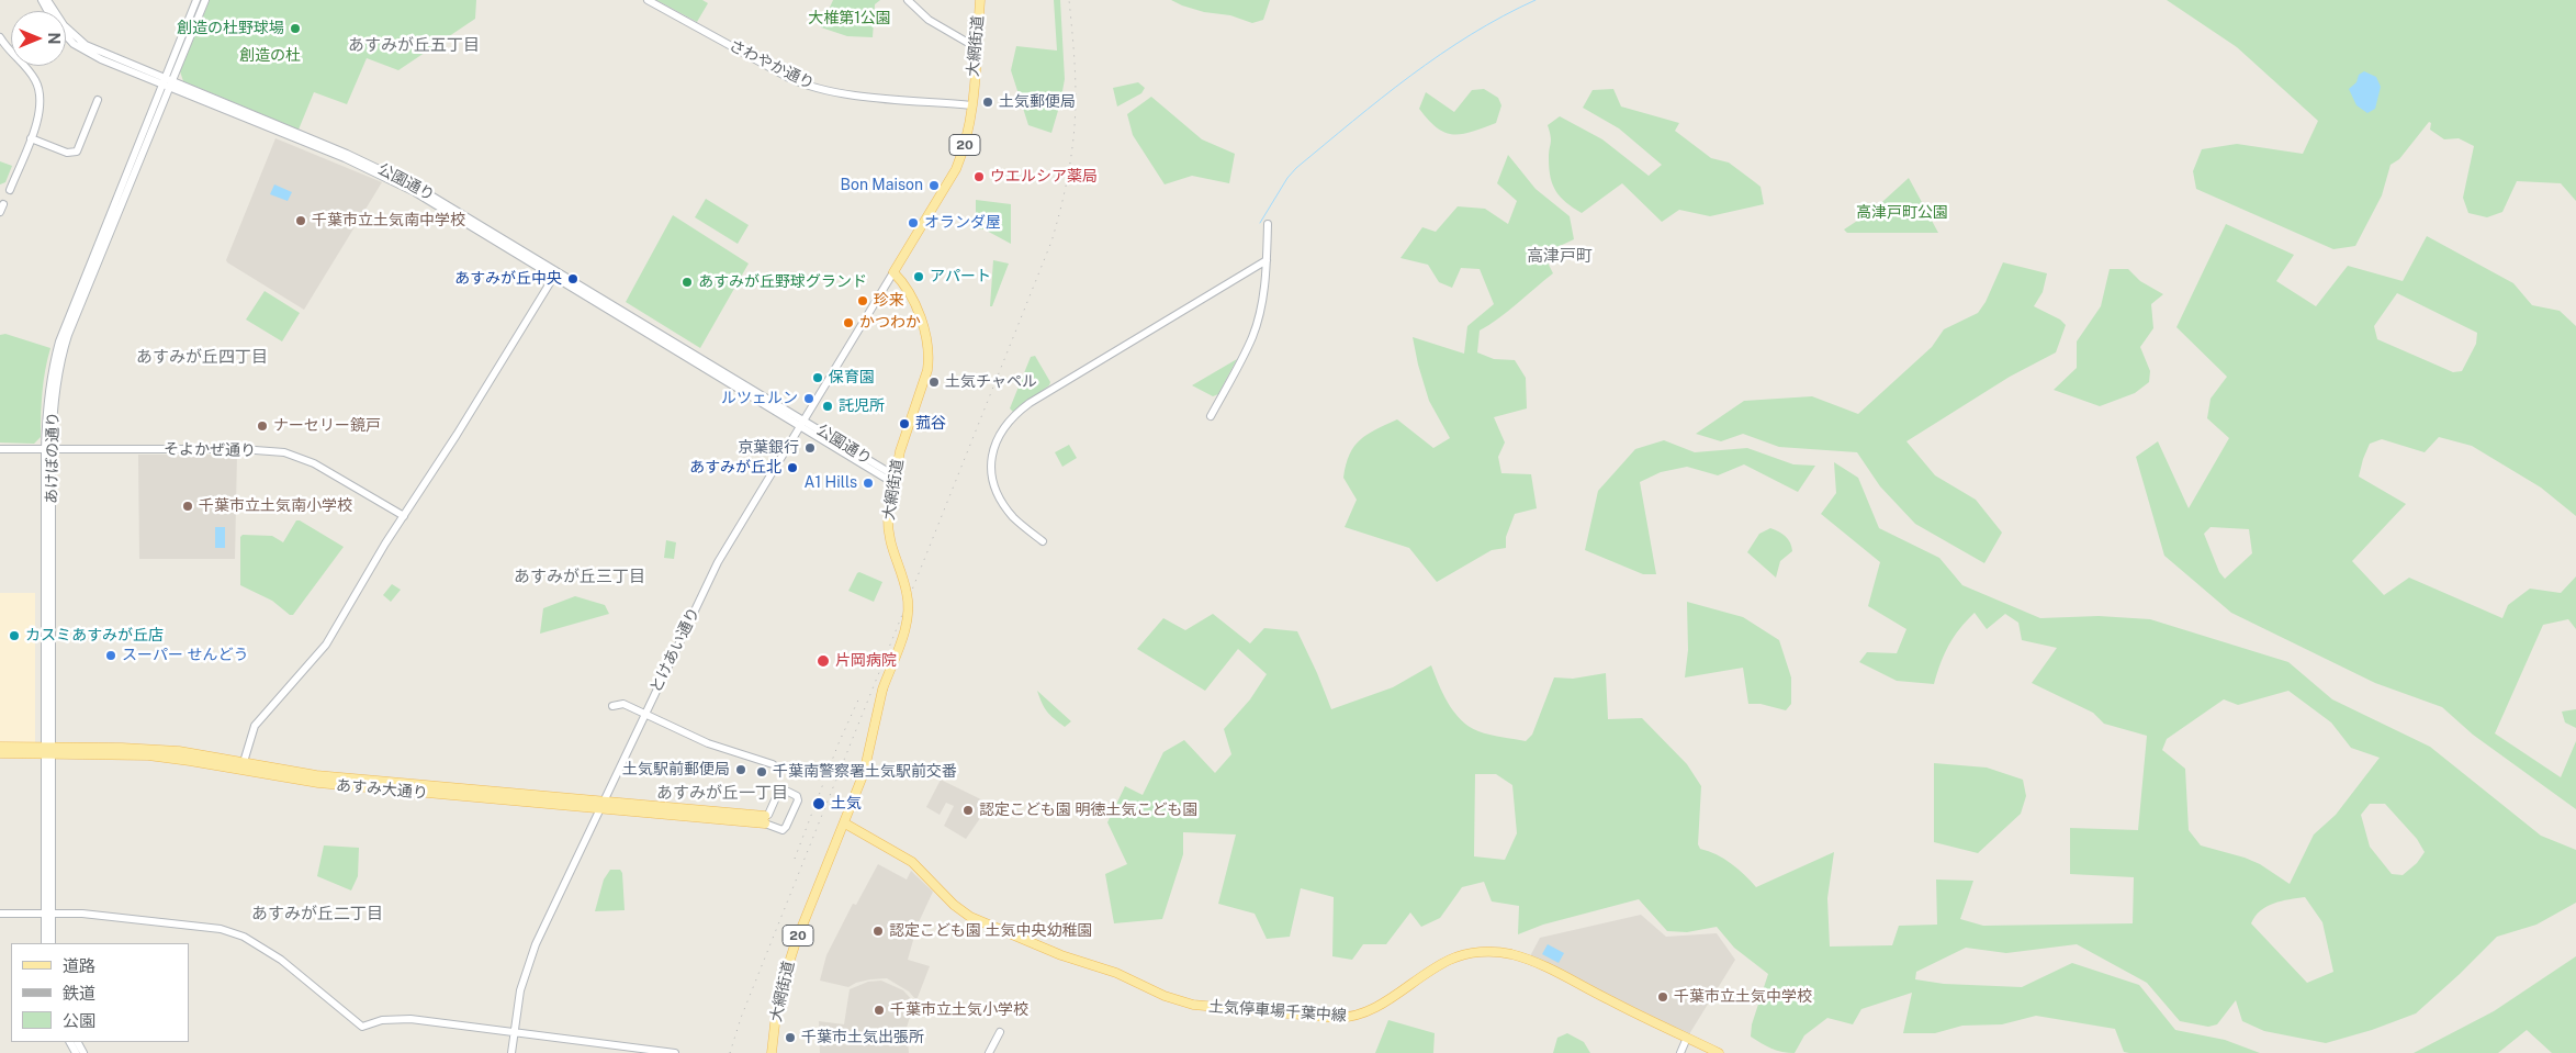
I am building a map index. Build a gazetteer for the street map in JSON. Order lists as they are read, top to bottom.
{
  "streets": {
    "main road": [
      "大網街道",
      "20",
      "あすみ大通り",
      "土気停車場千葉中線"
    ],
    "street": [
      "さわやか通り",
      "公園通り",
      "そよかぜ通り",
      "あけぼの通り",
      "とけあい通り"
    ]
  },
  "crossings": [
    ["大網街道", "さわやか通り"],
    ["大網街道", "公園通り"],
    ["大網街道", "とけあい通り"],
    ["大網街道", "土気停車場千葉中線"],
    ["公園通り", "あけぼの通り"],
    ["公園通り", "とけあい通り"],
    ["そよかぜ通り", "あけぼの通り"],
    ["あけぼの通り", "あすみ大通り"],
    ["とけあい通り", "あすみ大通り"]
  ],
  "districts": [
    "あすみが丘五丁目",
    "高津戸町",
    "あすみが丘四丁目",
    "あすみが丘三丁目",
    "あすみが丘一丁目",
    "あすみが丘二丁目"
  ],
  "parks": ["大椎第1公園", "創造の杜", "高津戸町公園"],
  "places": [
    "創造の杜野球場",
    "土気郵便局",
    "ウエルシア薬局",
    "Bon Maison",
    "千葉市立土気南中学校",
    "オランダ屋",
    "アパート",
    "あすみが丘中央",
    "あすみが丘野球グランド",
    "珍来",
    "かつわか",
    "保育園",
    "土気チャペル",
    "ルツェルン",
    "託児所",
    "菰谷",
    "ナーセリー鏡戸",
    "京葉銀行",
    "あすみが丘北",
    "A1 Hills",
    "千葉市立土気南小学校",
    "カスミあすみが丘店",
    "スーパー せんどう",
    "片岡病院",
    "土気駅前郵便局",
    "千葉南警察署土気駅前交番",
    "土気",
    "認定こども園 明徳土気こども園",
    "認定こども園 土気中央幼稚園",
    "千葉市立土気中学校",
    "千葉市立土気小学校",
    "千葉市土気出張所"
  ],
  "legend": ["道路", "鉄道", "公園"],
  "north": "right"
}
